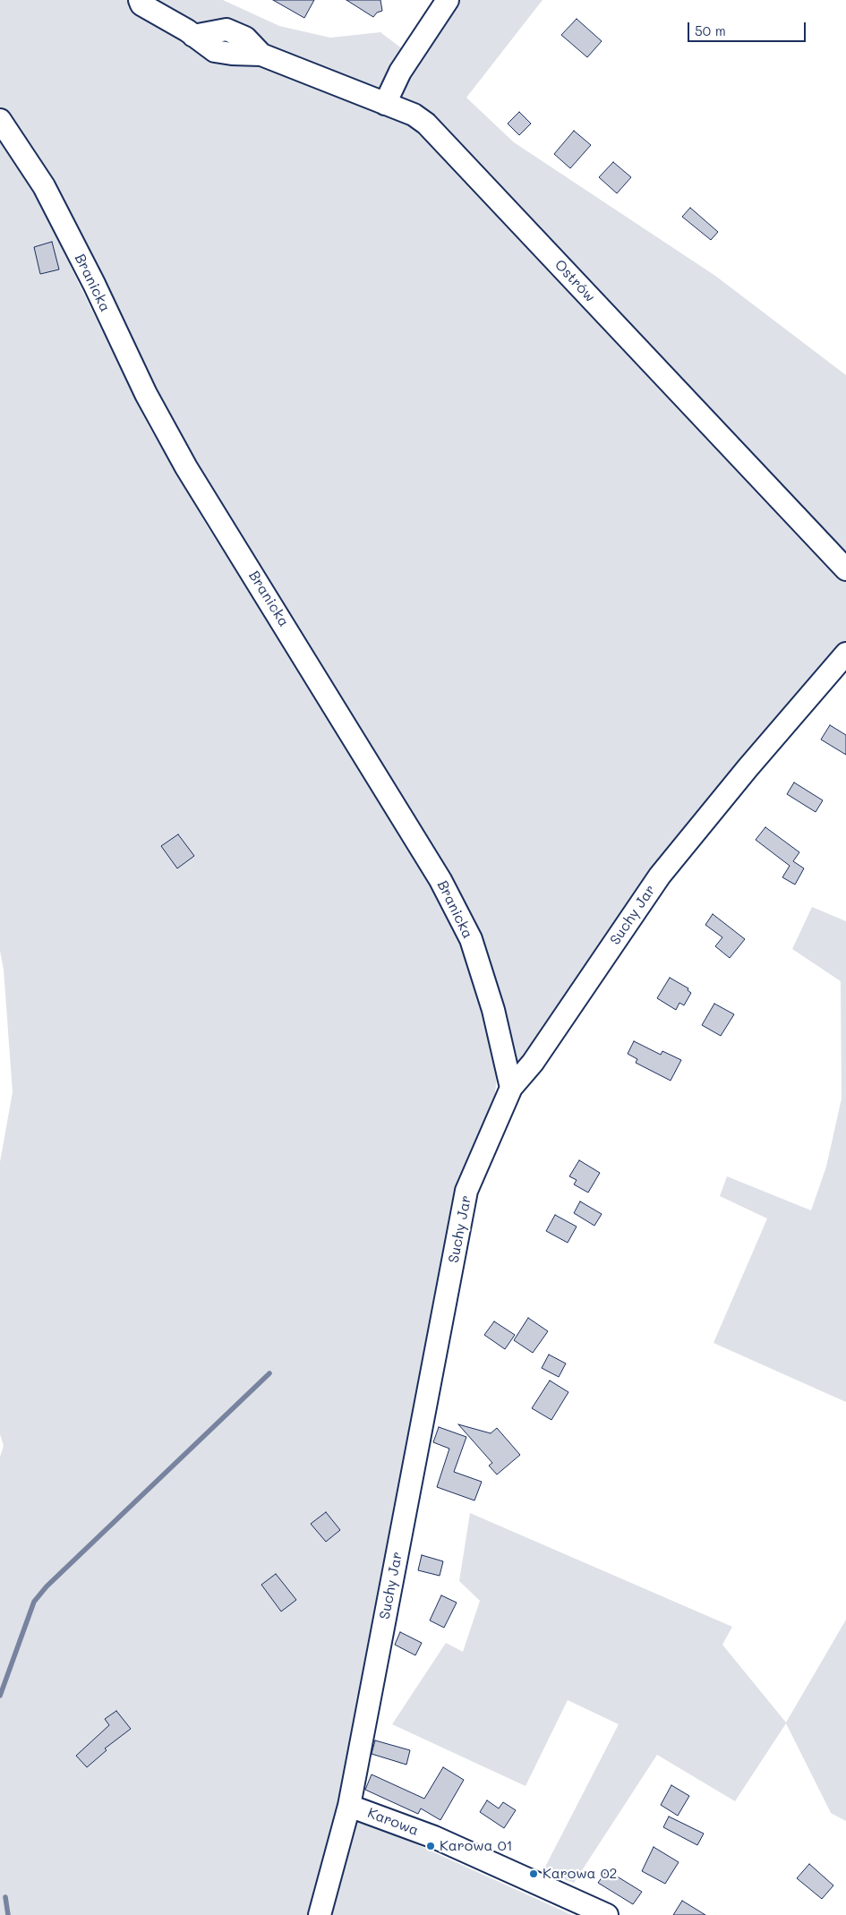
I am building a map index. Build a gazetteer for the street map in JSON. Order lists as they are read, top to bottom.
{
  "streets": {
    "street": [
      "Ostrów",
      "Branicka",
      "Suchy Jar",
      "Karowa"
    ]
  },
  "crossings": [
    ["Branicka", "Suchy Jar"],
    ["Suchy Jar", "Karowa"]
  ],
  "places": ["Karowa 01", "Karowa 02"],
  "scale_bar": "50 m"
}
